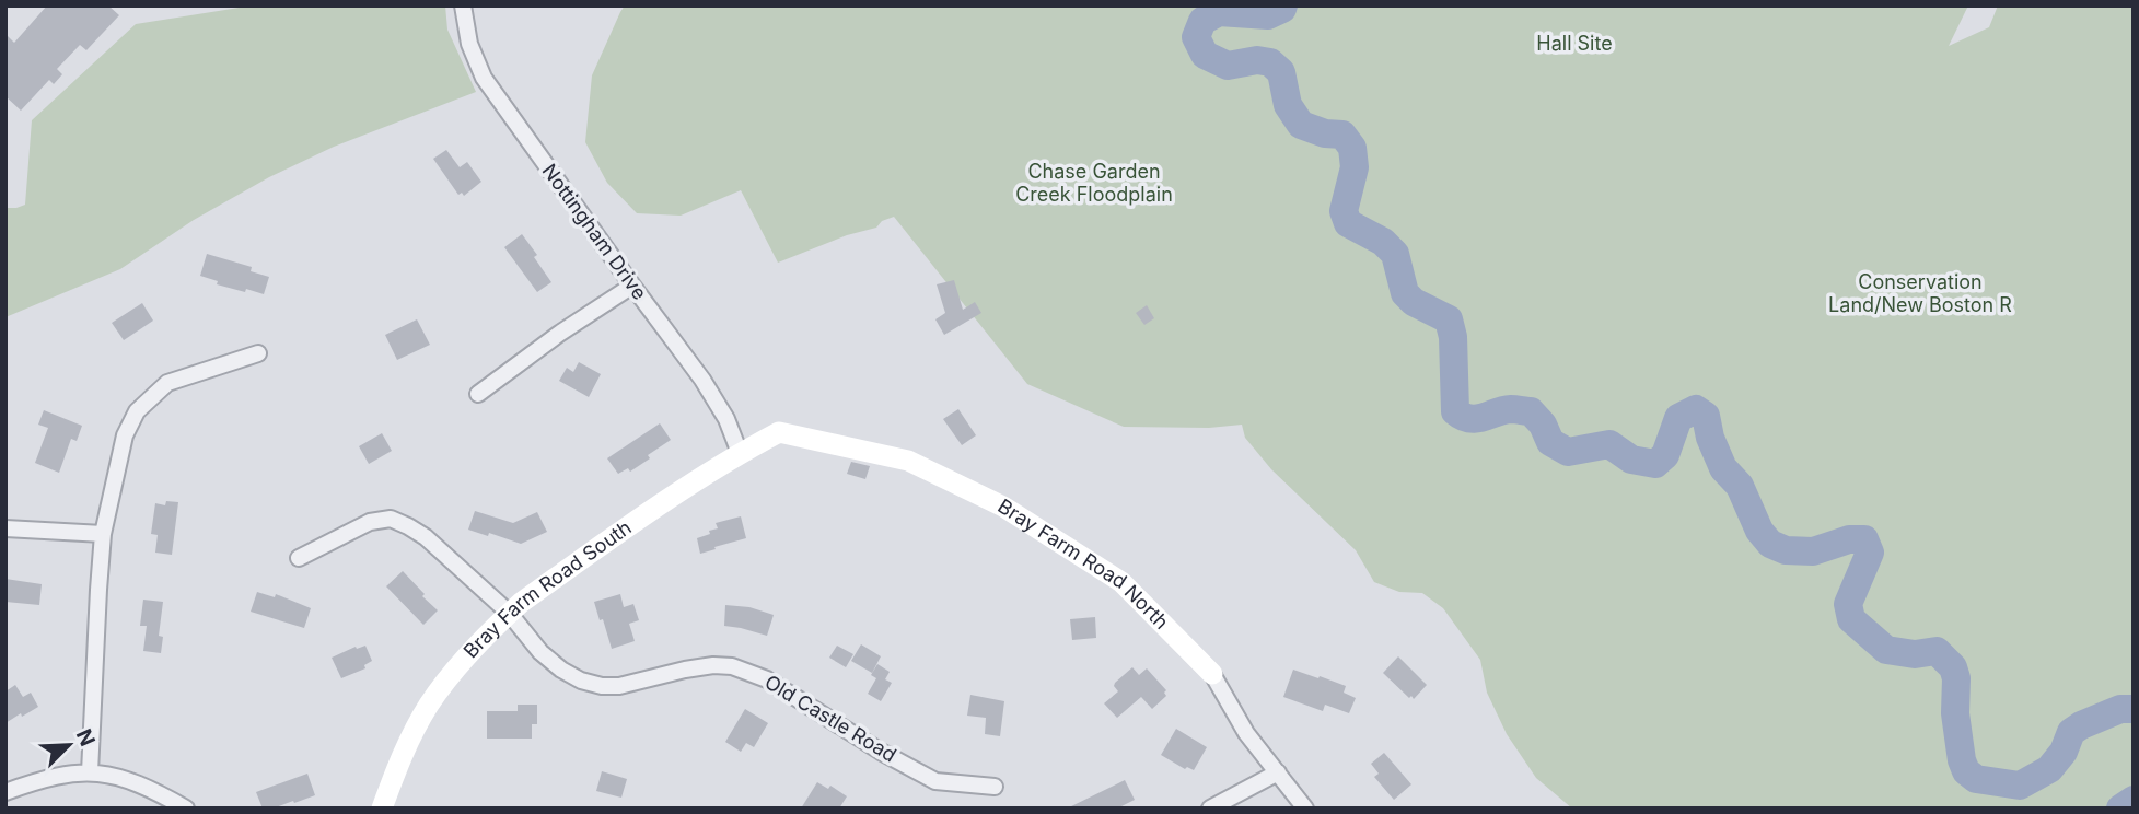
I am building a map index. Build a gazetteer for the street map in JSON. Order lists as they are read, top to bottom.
{
  "streets": {
    "street": [
      "Nottingham Drive",
      "Bray Farm Road North",
      "Bray Farm Road South",
      "Old Castle Road"
    ]
  },
  "crossings": [
    ["Nottingham Drive", "Bray Farm Road South"],
    ["Bray Farm Road North", "Bray Farm Road South"],
    ["Bray Farm Road South", "Old Castle Road"]
  ],
  "parks": ["Hall Site", "Chase Garden Creek Floodplain", "Conservation Land/New Boston R"],
  "north": "top right"
}
